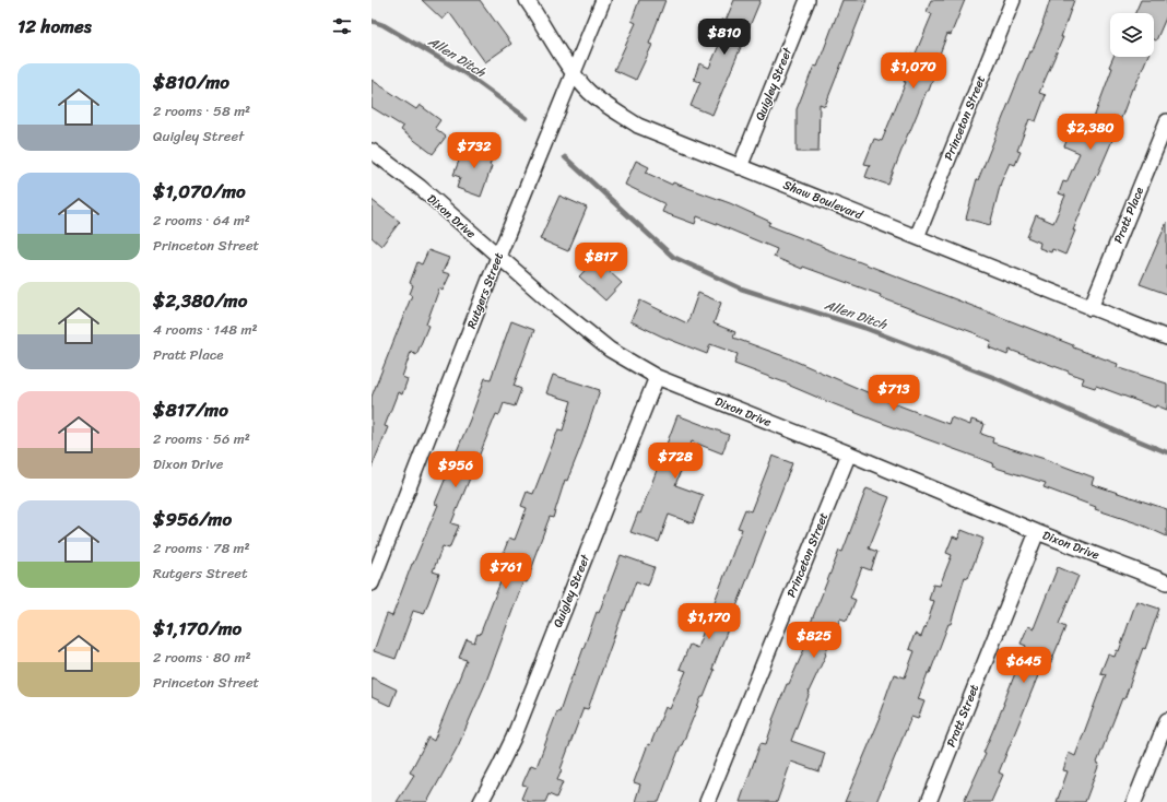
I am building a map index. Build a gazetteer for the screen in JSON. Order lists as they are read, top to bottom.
{
  "streets": {
    "street": [
      "Quigley Street",
      "Princeton Street",
      "Shaw Boulevard",
      "Pratt Place",
      "Dixon Drive",
      "Rutgers Street",
      "Pratt Street"
    ]
  },
  "crossings": [
    ["Quigley Street", "Shaw Boulevard"],
    ["Quigley Street", "Dixon Drive"],
    ["Princeton Street", "Shaw Boulevard"],
    ["Princeton Street", "Dixon Drive"],
    ["Shaw Boulevard", "Pratt Place"],
    ["Shaw Boulevard", "Rutgers Street"],
    ["Dixon Drive", "Rutgers Street"],
    ["Dixon Drive", "Pratt Street"]
  ],
  "water": ["Allen Ditch"],
  "page": {
    "heading": "12 homes",
    "price": [
      "$810",
      "$1,070",
      "$2,380",
      "$732",
      "$817",
      "$713",
      "$728",
      "$956",
      "$761",
      "$1,170",
      "$825",
      "$645"
    ],
    "list": [
      {
        "name": "$810/mo",
        "note": "2 rooms · 58 m² · Quigley Street"
      },
      {
        "name": "$1,070/mo",
        "note": "2 rooms · 64 m² · Princeton Street"
      },
      {
        "name": "$2,380/mo",
        "note": "4 rooms · 148 m² · Pratt Place"
      },
      {
        "name": "$817/mo",
        "note": "2 rooms · 56 m² · Dixon Drive"
      },
      {
        "name": "$956/mo",
        "note": "2 rooms · 78 m² · Rutgers Street"
      },
      {
        "name": "$1,170/mo",
        "note": "2 rooms · 80 m² · Princeton Street"
      }
    ]
  }
}
